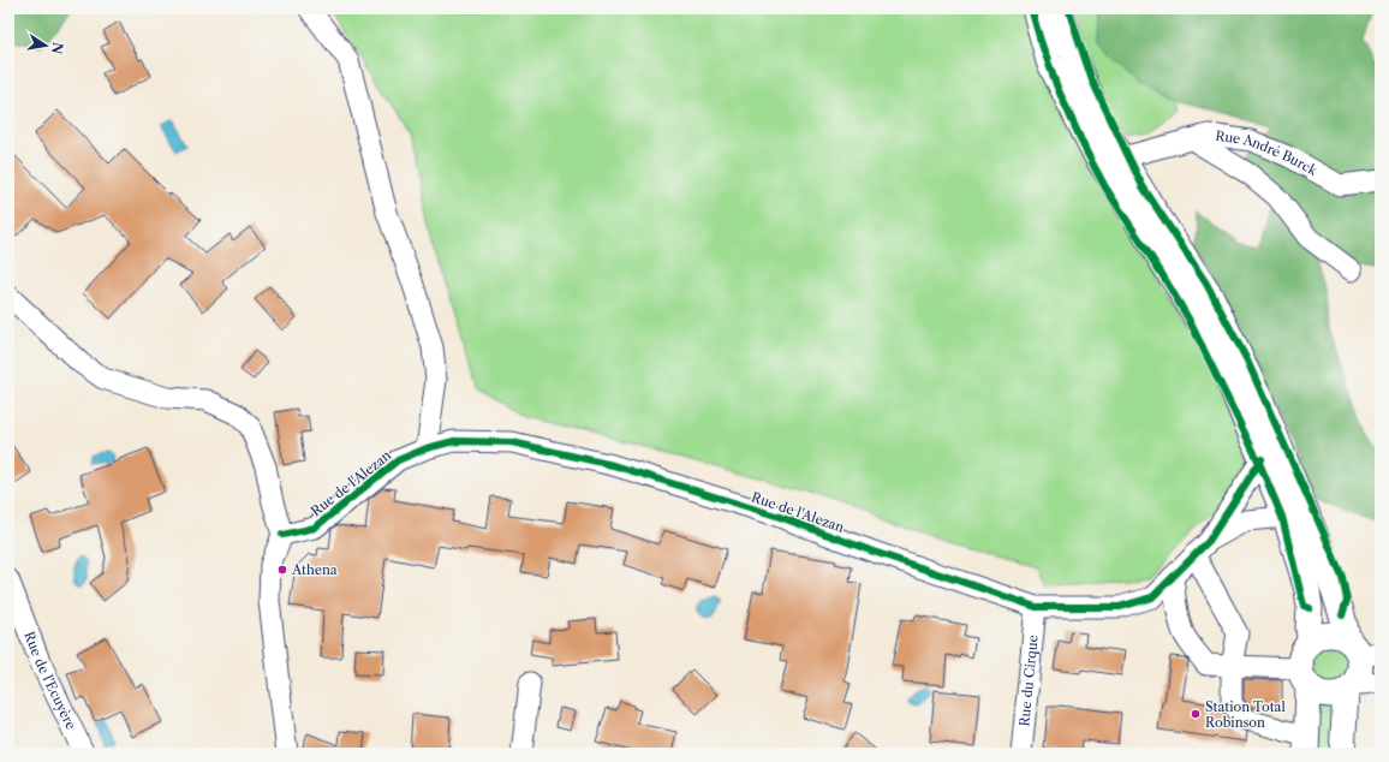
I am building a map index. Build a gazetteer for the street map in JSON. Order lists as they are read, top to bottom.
{
  "streets": {
    "street": [
      "Rue André Burck",
      "Rue de l'Alezan",
      "Rue de l'Ecuyère",
      "Rue du Cirque"
    ]
  },
  "crossings": [
    ["Rue de l'Alezan", "Rue du Cirque"]
  ],
  "places": ["Athena", "Station Total Robinson"],
  "north": "right"
}
